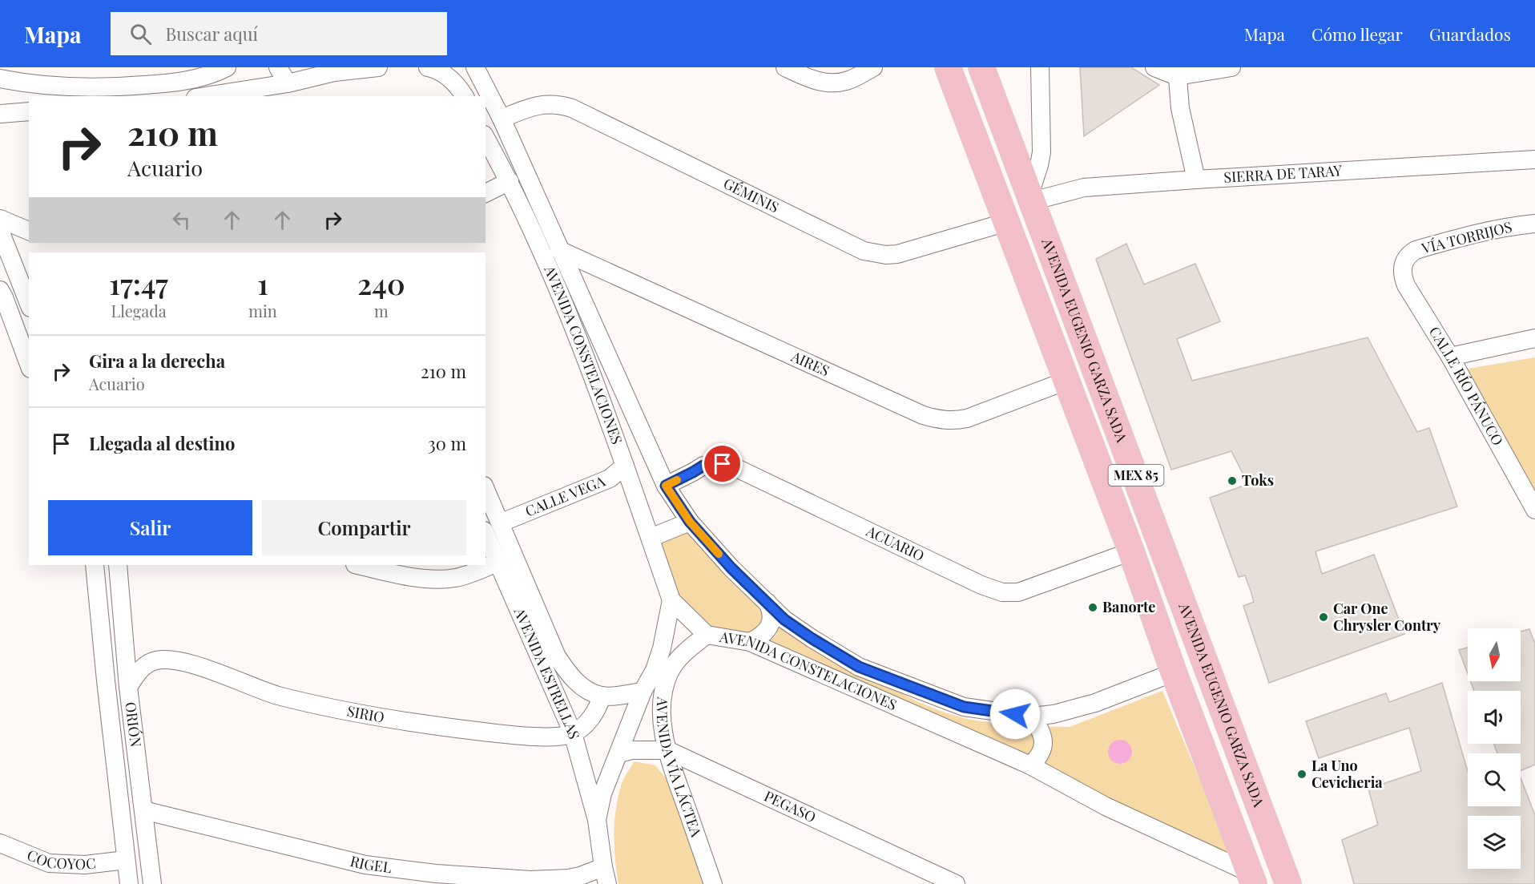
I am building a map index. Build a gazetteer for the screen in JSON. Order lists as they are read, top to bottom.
{
  "streets": {
    "highway": ["AVENIDA EUGENIO GARZA SADA", "MEX 85"],
    "street": [
      "SIERRA DE TARAY",
      "GÉMINIS",
      "VÍA TORRIJOS",
      "AVENIDA CONSTELACIONES",
      "AIRES",
      "CALLE RÍO PÁNUCO",
      "CALLE VEGA",
      "ACUARIO",
      "AVENIDA ESTRELLAS",
      "SIRIO",
      "ORIÓN",
      "AVENIDA VÍA LÁCTEA",
      "PEGASO",
      "COCOYOC",
      "RIGEL"
    ]
  },
  "crossings": [
    ["SIERRA DE TARAY", "AVENIDA EUGENIO GARZA SADA"],
    ["GÉMINIS", "AVENIDA CONSTELACIONES"],
    ["GÉMINIS", "MEX 85"],
    ["VÍA TORRIJOS", "CALLE RÍO PÁNUCO"],
    ["AVENIDA CONSTELACIONES", "AIRES"],
    ["AVENIDA CONSTELACIONES", "MEX 85"],
    ["AVENIDA CONSTELACIONES", "CALLE VEGA"],
    ["AVENIDA CONSTELACIONES", "ACUARIO"],
    ["AVENIDA CONSTELACIONES", "AVENIDA VÍA LÁCTEA"],
    ["AIRES", "MEX 85"],
    ["MEX 85", "ACUARIO"],
    ["CALLE VEGA", "AVENIDA ESTRELLAS"],
    ["AVENIDA ESTRELLAS", "SIRIO"],
    ["AVENIDA ESTRELLAS", "AVENIDA VÍA LÁCTEA"],
    ["AVENIDA ESTRELLAS", "PEGASO"],
    ["AVENIDA ESTRELLAS", "RIGEL"],
    ["SIRIO", "ORIÓN"],
    ["ORIÓN", "COCOYOC"],
    ["ORIÓN", "RIGEL"],
    ["AVENIDA VÍA LÁCTEA", "PEGASO"]
  ],
  "places": [
    "Toks",
    "Banorte",
    "Car One Chrysler Contry",
    "La Uno Cevicheria"
  ],
  "north": "bottom",
  "page": {
    "header": "Mapa",
    "search": "Buscar aquí",
    "nav": ["Mapa", "Cómo llegar", "Guardados"],
    "turn": ["210 m", "Acuario"],
    "eta": [
      "17:47",
      "Llegada",
      "1",
      "min",
      "240",
      "m"
    ],
    "list": [
      {
        "name": "Gira a la derecha",
        "note": "Acuario",
        "value": "210 m"
      },
      {
        "name": "Llegada al destino",
        "value": "30 m"
      }
    ],
    "buttons": ["Salir", "Compartir"]
  }
}
